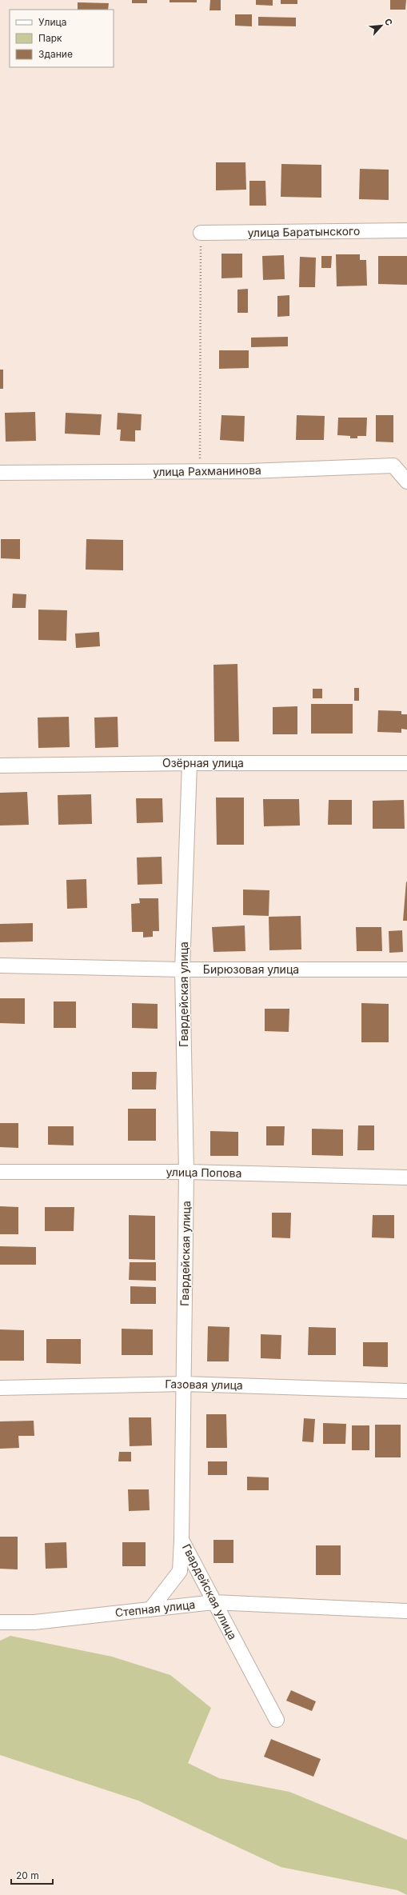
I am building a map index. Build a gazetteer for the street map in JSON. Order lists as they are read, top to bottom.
{
  "streets": {
    "street": [
      "улица Баратынского",
      "улица Рахманинова",
      "Озёрная улица",
      "Бирюзовая улица",
      "Гвардейская улица",
      "улица Попова",
      "Газовая улица",
      "Степная улица"
    ]
  },
  "crossings": [
    ["Озёрная улица", "Гвардейская улица"],
    ["Бирюзовая улица", "Гвардейская улица"],
    ["Гвардейская улица", "улица Попова"],
    ["Гвардейская улица", "Газовая улица"],
    ["Гвардейская улица", "Степная улица"]
  ],
  "legend": ["Улица", "Парк", "Здание"],
  "scale_bar": "20 m",
  "north": "top right"
}
